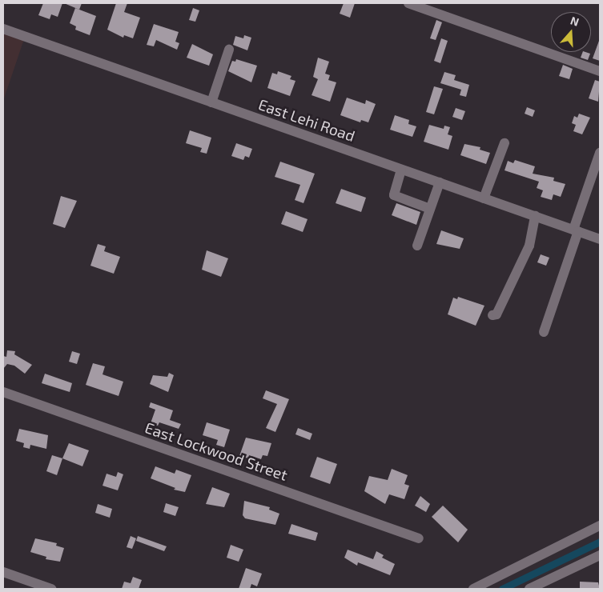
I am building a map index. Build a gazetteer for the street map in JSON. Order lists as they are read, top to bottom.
{
  "streets": {
    "street": ["East Lehi Road", "East Lockwood Street"]
  },
  "north": "top"
}
